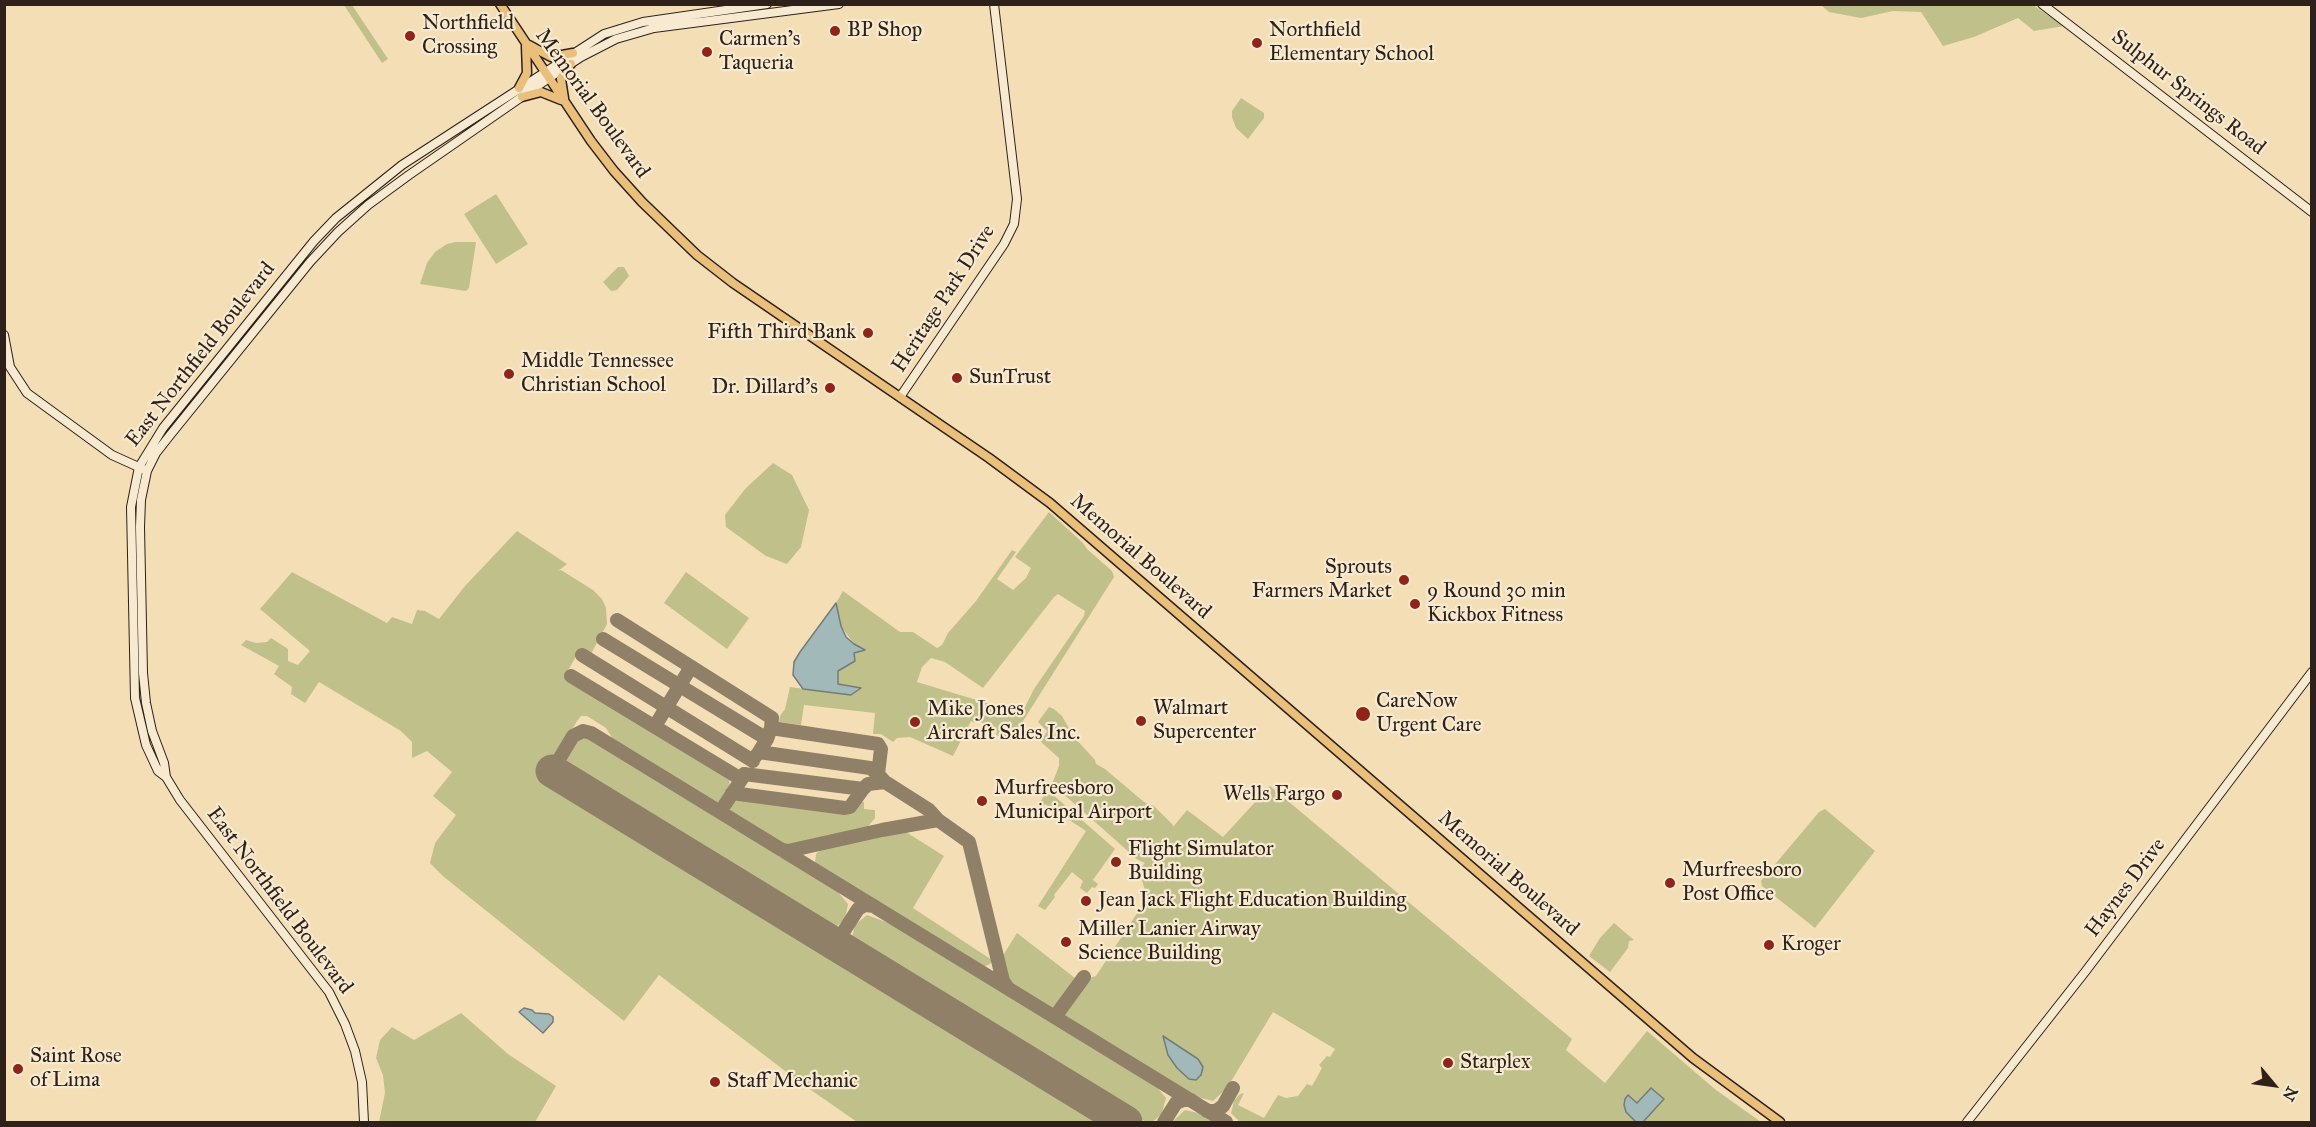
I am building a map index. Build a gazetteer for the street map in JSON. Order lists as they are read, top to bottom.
{
  "streets": {
    "main road": [
      "Sulphur Springs Road",
      "Memorial Boulevard",
      "Heritage Park Drive",
      "East Northfield Boulevard",
      "Haynes Drive"
    ]
  },
  "crossings": [
    ["Memorial Boulevard", "Heritage Park Drive"],
    ["Memorial Boulevard", "East Northfield Boulevard"]
  ],
  "places": [
    "BP Shop",
    "Northfield Crossing",
    "Northfield Elementary School",
    "Carmen's Taqueria",
    "Fifth Third Bank",
    "Middle Tennessee Christian School",
    "SunTrust",
    "Dr. Dillard's",
    "Sprouts Farmers Market",
    "9 Round 30 min Kickbox Fitness",
    "CareNow Urgent Care",
    "Walmart Supercenter",
    "Mike Jones Aircraft Sales Inc.",
    "Wells Fargo",
    "Murfreesboro Municipal Airport",
    "Flight Simulator Building",
    "Murfreesboro Post Office",
    "Jean Jack Flight Education Building",
    "Miller Lanier Airway Science Building",
    "Kroger",
    "Starplex",
    "Saint Rose of Lima",
    "Staff Mechanic"
  ],
  "north": "bottom right"
}
